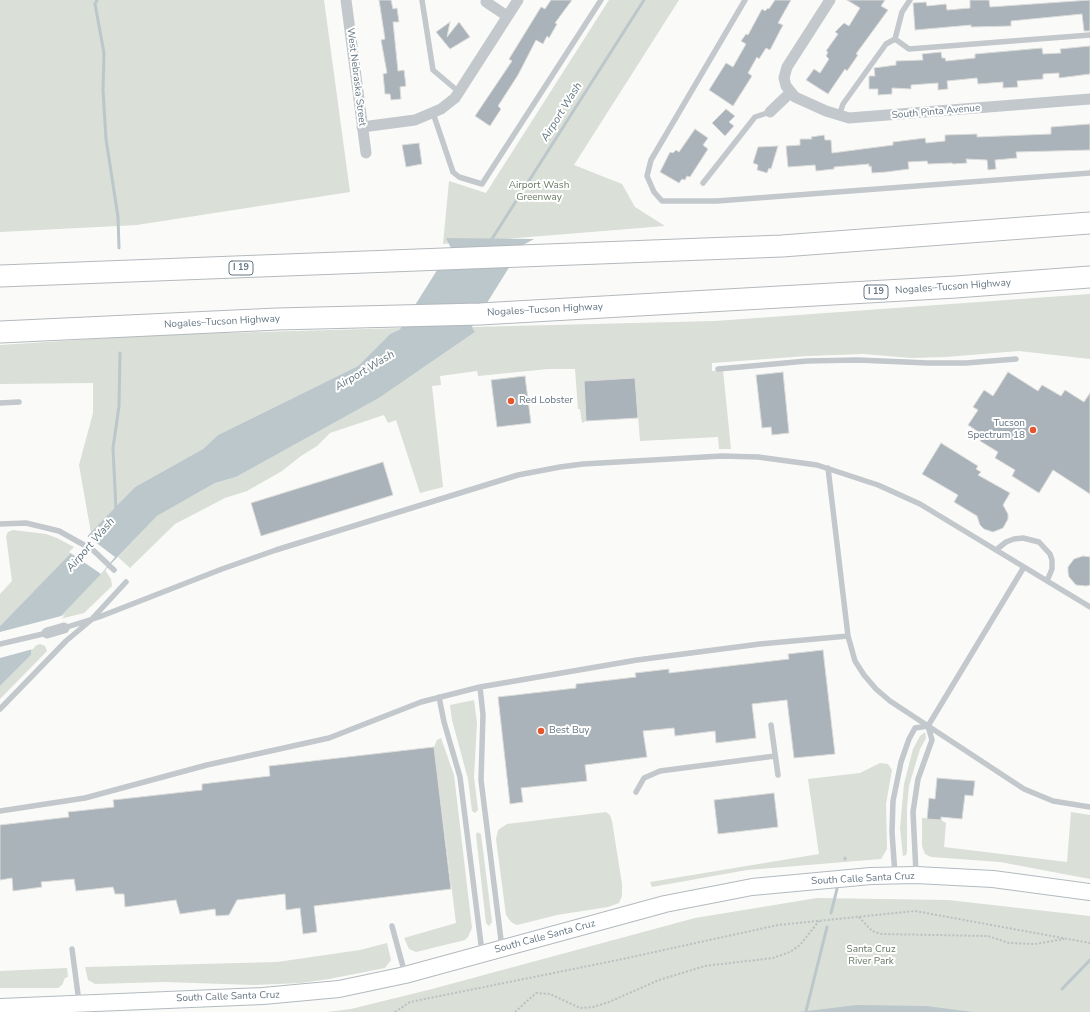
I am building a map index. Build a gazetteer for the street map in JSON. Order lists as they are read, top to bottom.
{
  "streets": {
    "highway": ["I 19", "Nogales–Tucson Highway"],
    "street": ["West Nebraska Street", "South Pinta Avenue", "South Calle Santa Cruz"]
  },
  "water": ["Airport Wash"],
  "parks": ["Airport Wash Greenway", "Santa Cruz River Park"],
  "places": ["Red Lobster", "Tucson Spectrum 18", "Best Buy"]
}
